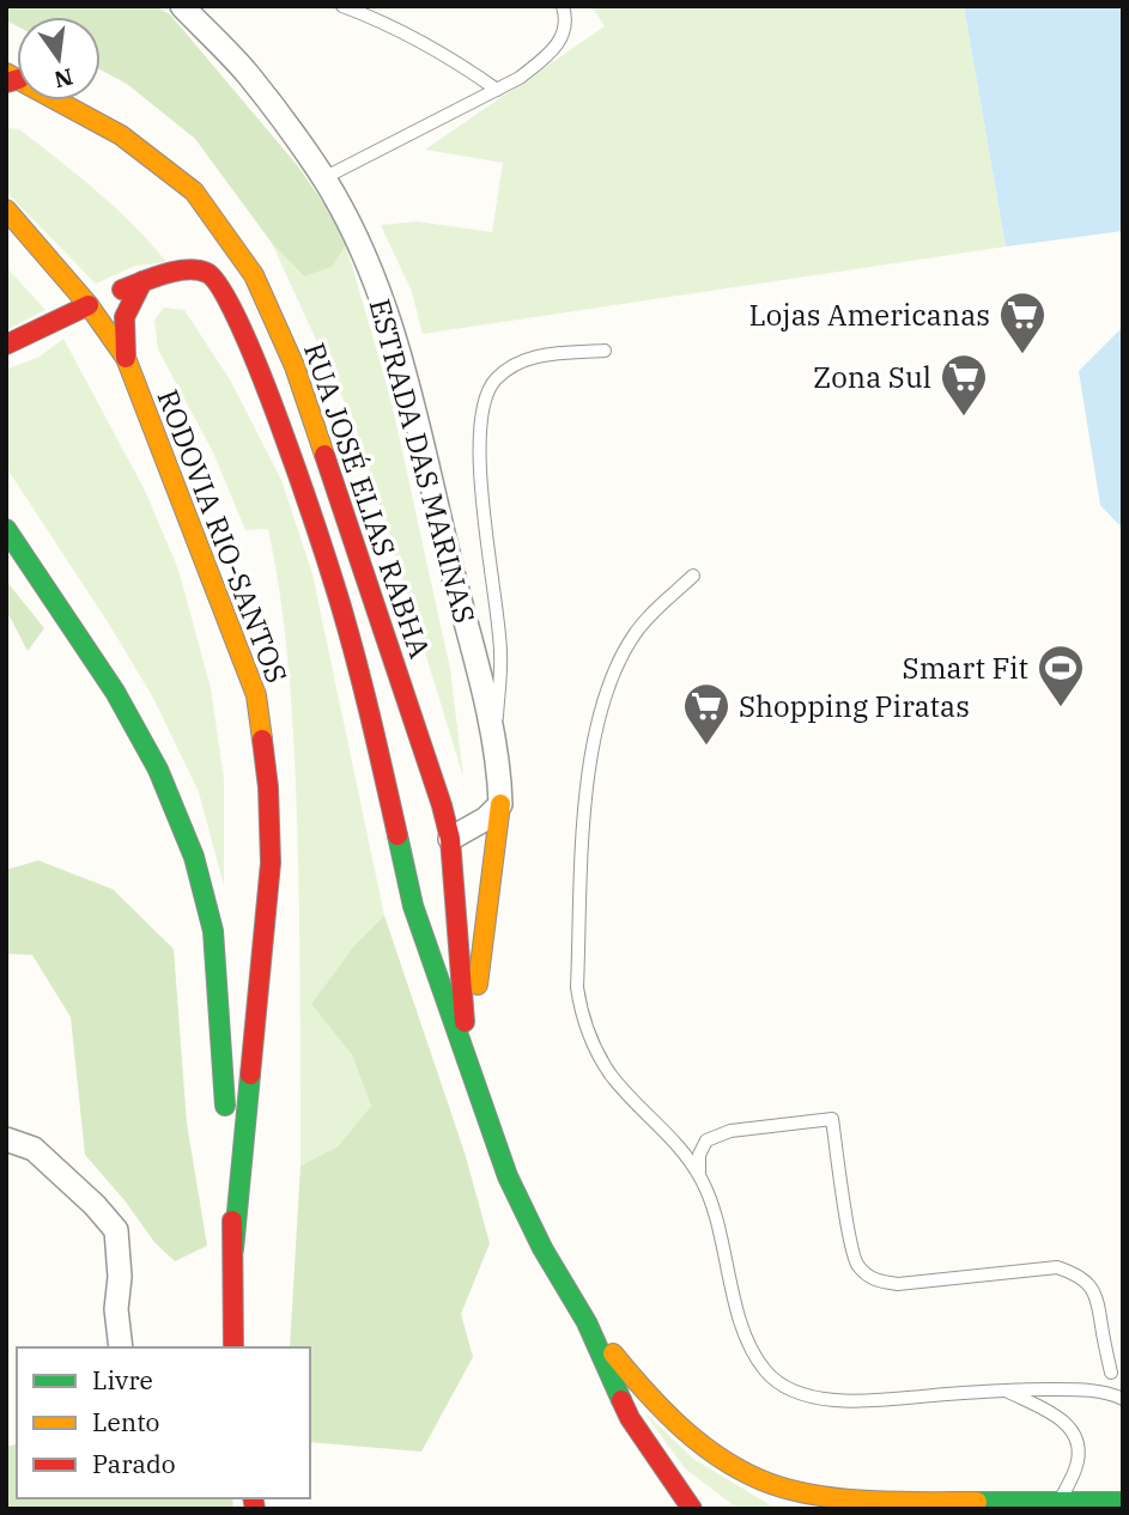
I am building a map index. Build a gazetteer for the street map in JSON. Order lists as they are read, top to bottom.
{
  "streets": {
    "main road": ["RUA JOSÉ ELIAS RABHA", "RODOVIA RIO-SANTOS"],
    "street": ["ESTRADA DAS MARINAS"]
  },
  "crossings": [
    ["RUA JOSÉ ELIAS RABHA", "RODOVIA RIO-SANTOS"]
  ],
  "places": {
    "supermarket": ["Lojas Americanas", "Zona Sul", "Shopping Piratas"],
    "sports": ["Smart Fit"]
  },
  "legend": ["Livre", "Lento", "Parado"],
  "north": "bottom"
}
